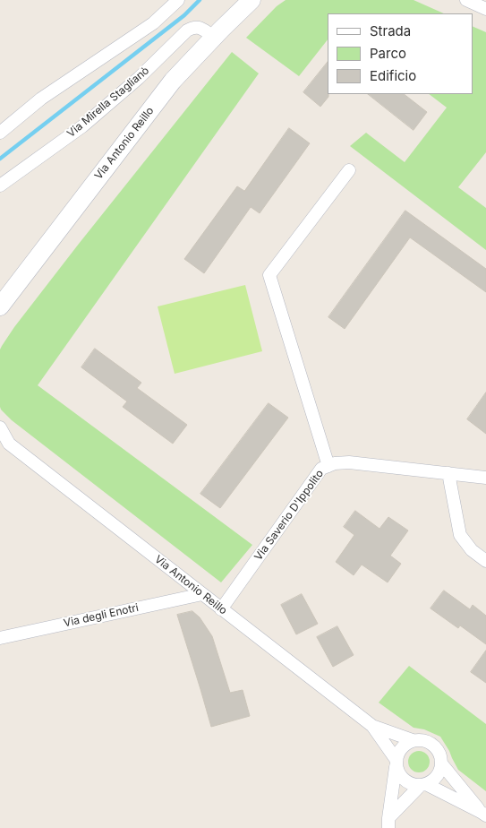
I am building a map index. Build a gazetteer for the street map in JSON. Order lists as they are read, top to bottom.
{
  "streets": {
    "main road": ["Via Antonio Reillo"],
    "street": ["Via Mirella Staglianò", "Via Saverio D'Ippolito", "Via degli Enotri"]
  },
  "crossings": [
    ["Via Mirella Staglianò", "Via Antonio Reillo"],
    ["Via Antonio Reillo", "Via Saverio D'Ippolito"],
    ["Via Antonio Reillo", "Via degli Enotri"]
  ],
  "legend": ["Strada", "Parco", "Edificio"]
}
